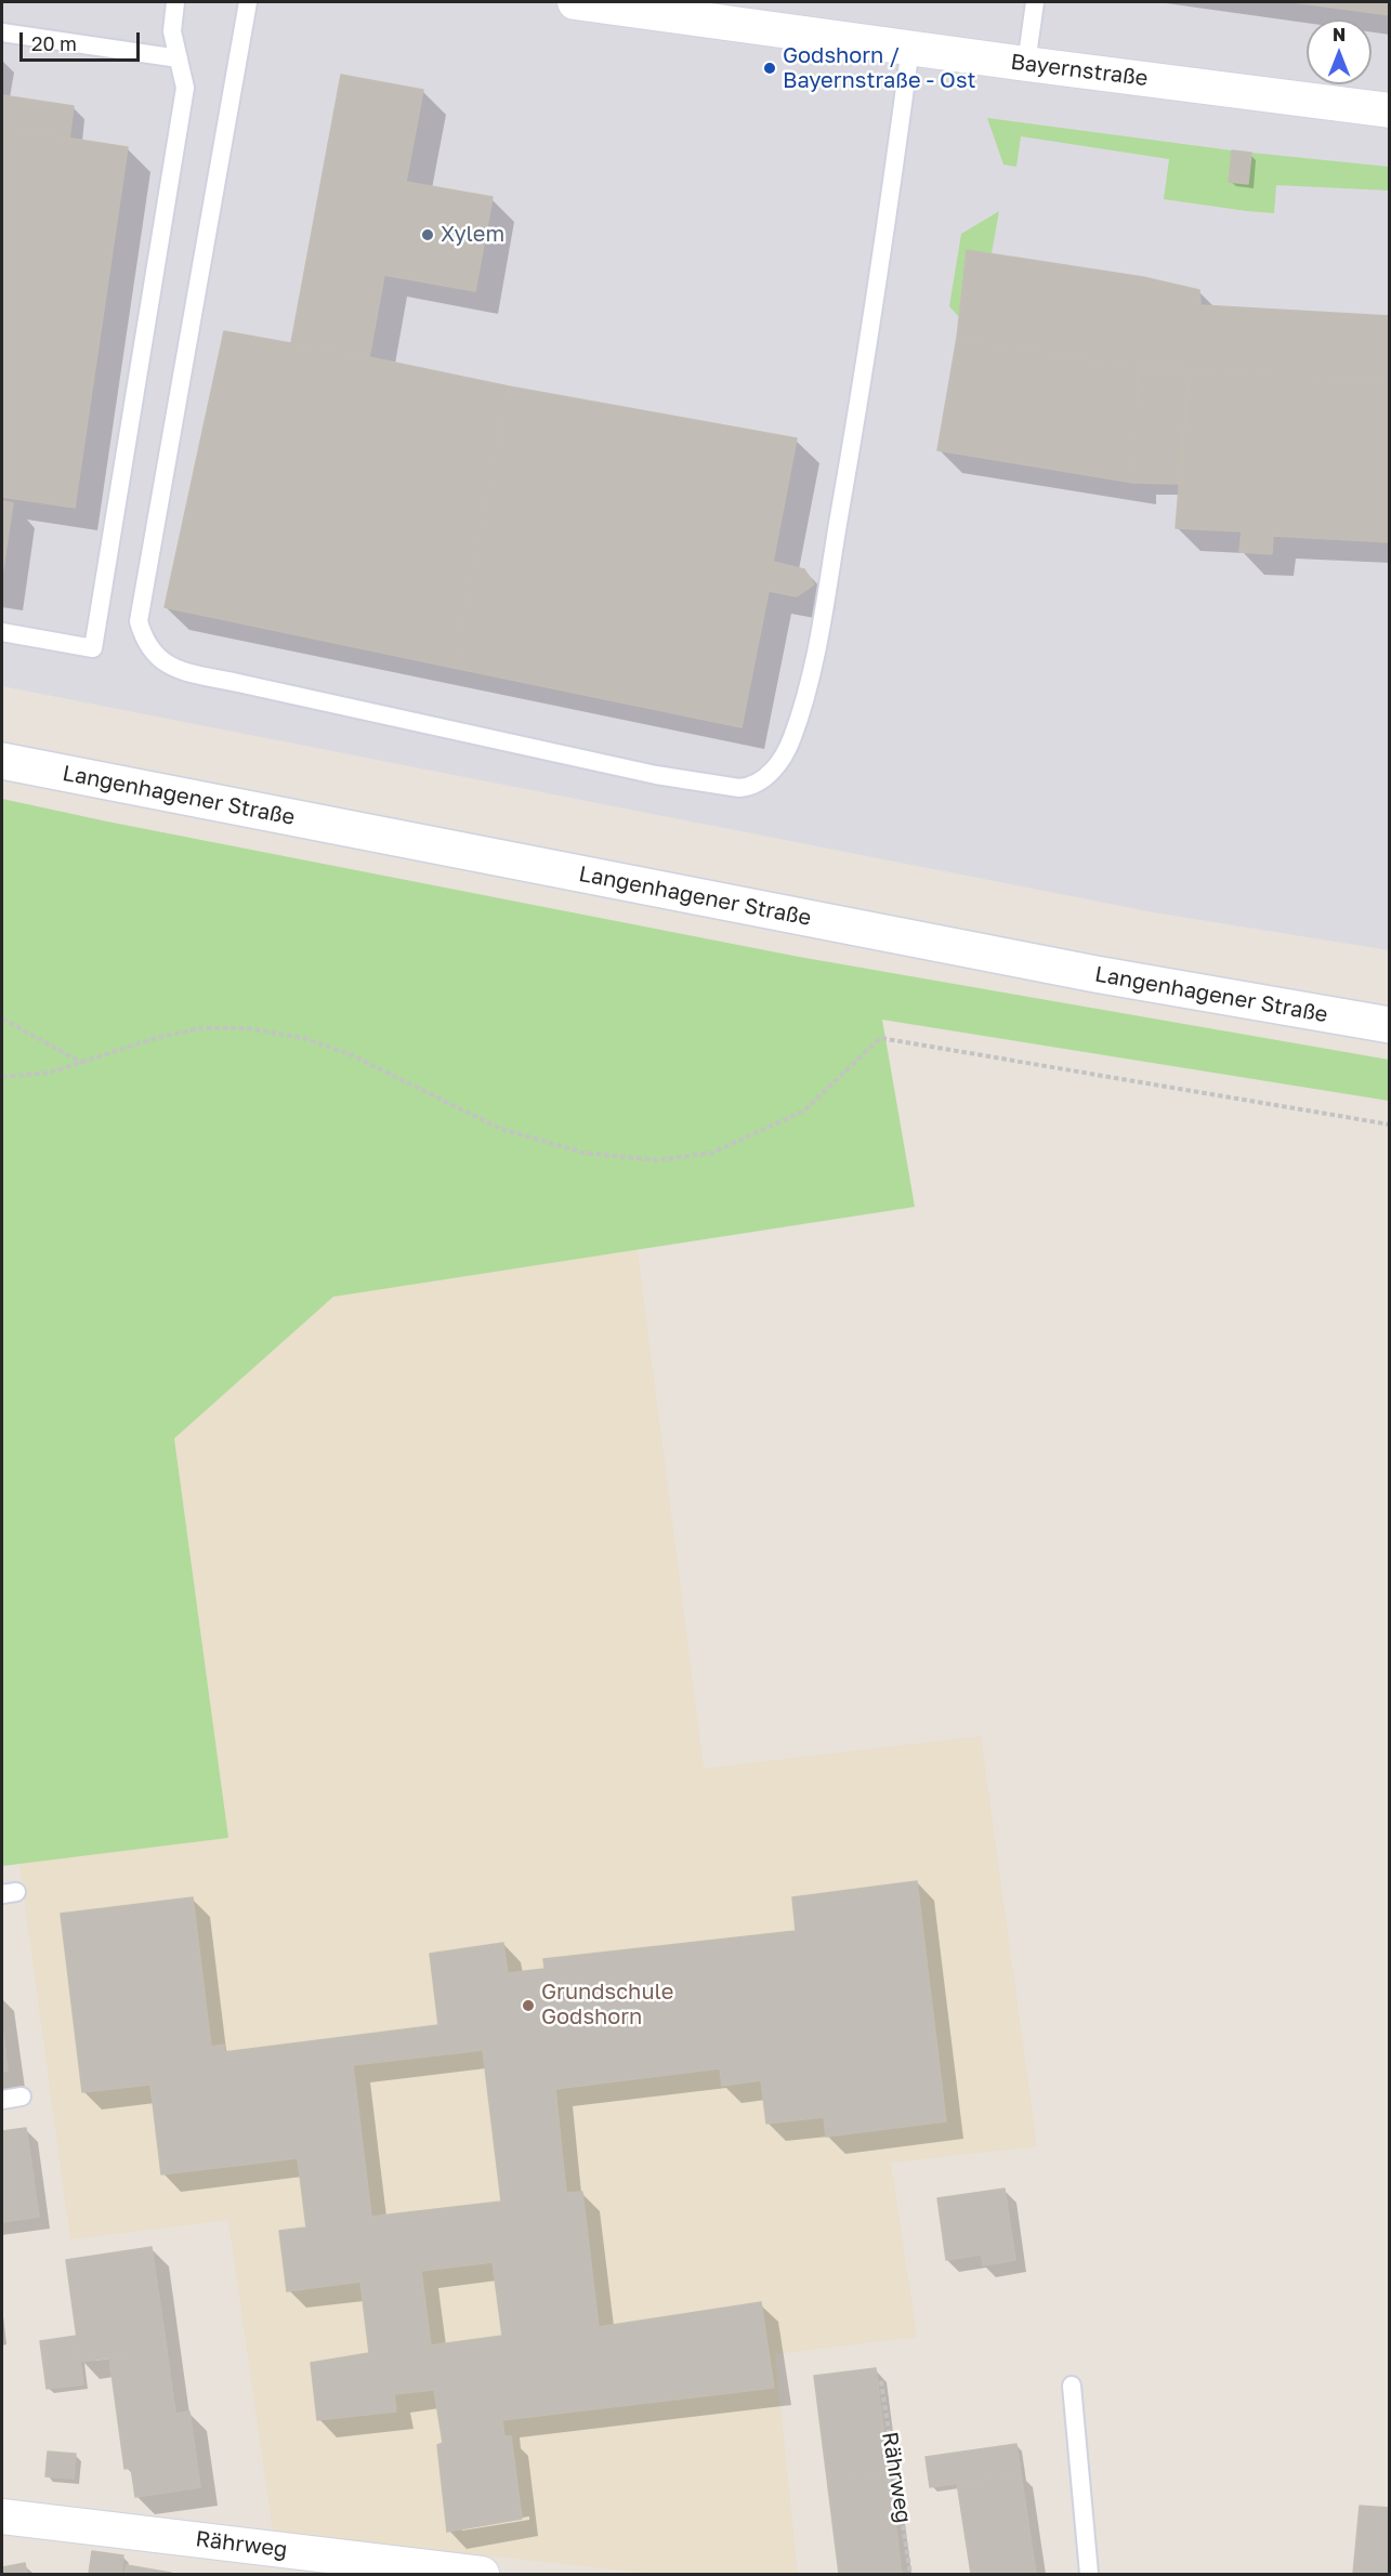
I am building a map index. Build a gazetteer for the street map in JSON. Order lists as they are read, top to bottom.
{
  "streets": {
    "main road": ["Langenhagener Straße"],
    "street": ["Bayernstraße", "Rährweg"]
  },
  "places": ["Godshorn / Bayernstraße - Ost", "Xylem", "Grundschule Godshorn"],
  "scale_bar": "20 m",
  "north": "top"
}
